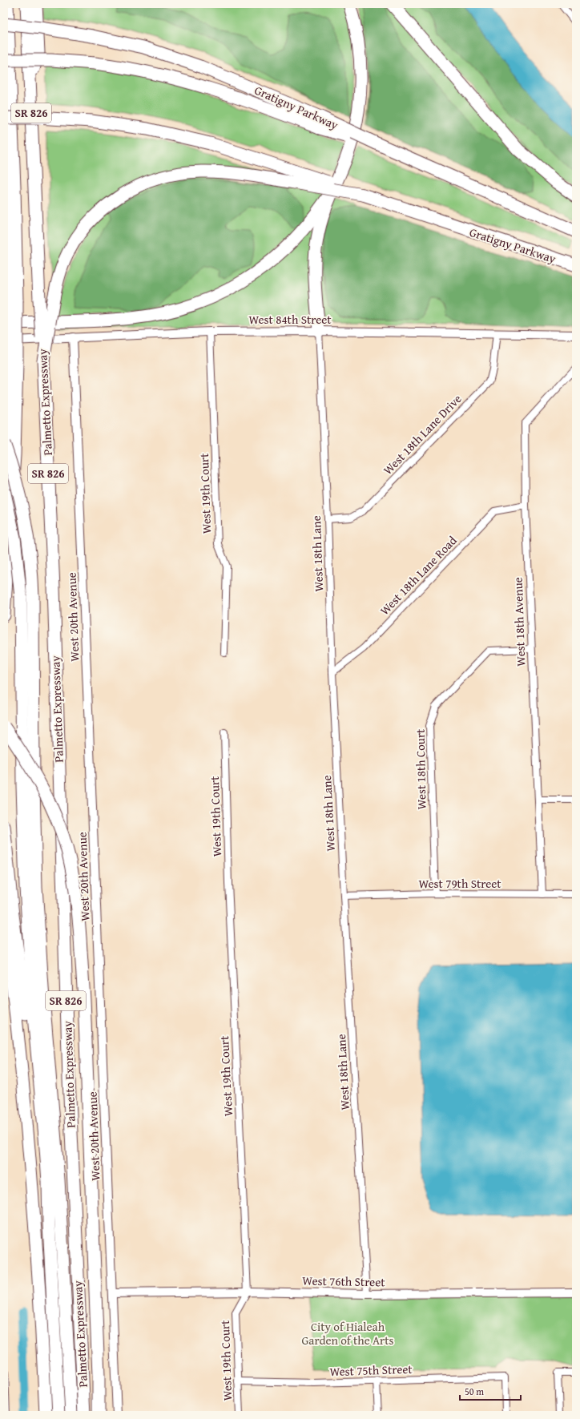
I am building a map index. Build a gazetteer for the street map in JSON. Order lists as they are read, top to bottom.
{
  "streets": {
    "highway": ["Gratigny Parkway", "SR 826", "Palmetto Expressway"],
    "street": [
      "West 84th Street",
      "West 18th Lane Drive",
      "West 19th Court",
      "West 18th Lane",
      "West 18th Lane Road",
      "West 20th Avenue",
      "West 18th Avenue",
      "West 18th Court",
      "West 79th Street",
      "West 76th Street",
      "West 75th Street"
    ]
  },
  "crossings": [
    ["West 84th Street", "West 18th Lane Drive"],
    ["West 84th Street", "West 19th Court"],
    ["West 84th Street", "West 18th Lane"],
    ["West 84th Street", "West 20th Avenue"],
    ["West 18th Lane Drive", "West 18th Lane"],
    ["West 19th Court", "West 76th Street"],
    ["West 19th Court", "West 75th Street"],
    ["West 18th Lane", "West 18th Lane Road"],
    ["West 18th Lane", "West 79th Street"],
    ["West 18th Lane", "West 76th Street"],
    ["West 18th Lane Road", "West 18th Avenue"],
    ["West 20th Avenue", "West 76th Street"],
    ["West 18th Avenue", "West 18th Court"],
    ["West 18th Avenue", "West 79th Street"],
    ["West 18th Court", "West 79th Street"]
  ],
  "parks": ["City of Hialeah Garden of the Arts"],
  "scale_bar": "50 m"
}
